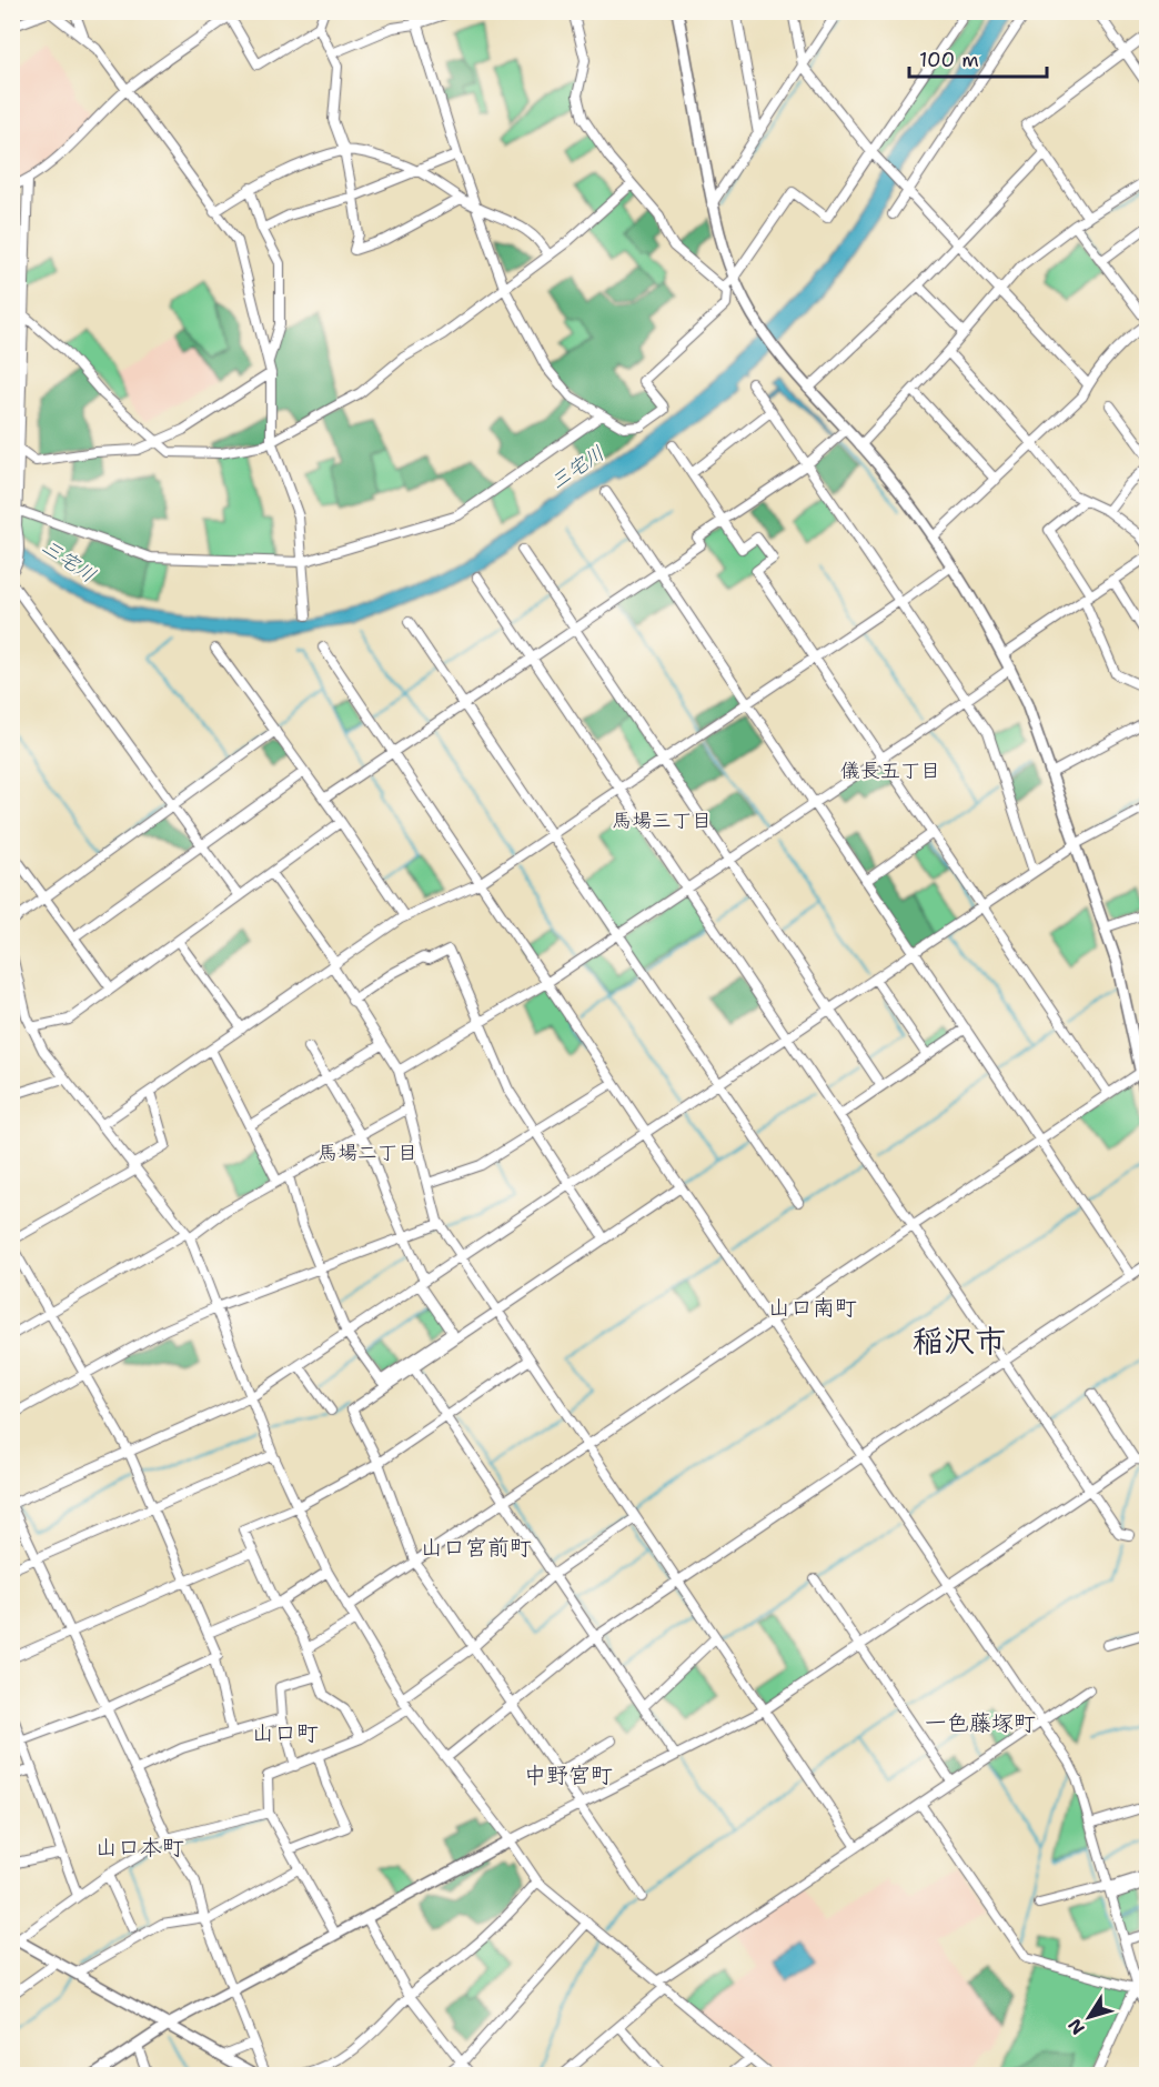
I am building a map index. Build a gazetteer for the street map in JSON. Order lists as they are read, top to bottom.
{
  "districts": [
    "儀長五丁目",
    "馬場三丁目",
    "馬場二丁目",
    "山口南町",
    "稲沢市",
    "山口宮前町",
    "一色藤塚町",
    "山口町",
    "中野宮町",
    "山口本町"
  ],
  "water": ["三宅川"],
  "scale_bar": "100 m",
  "north": "bottom left"
}
